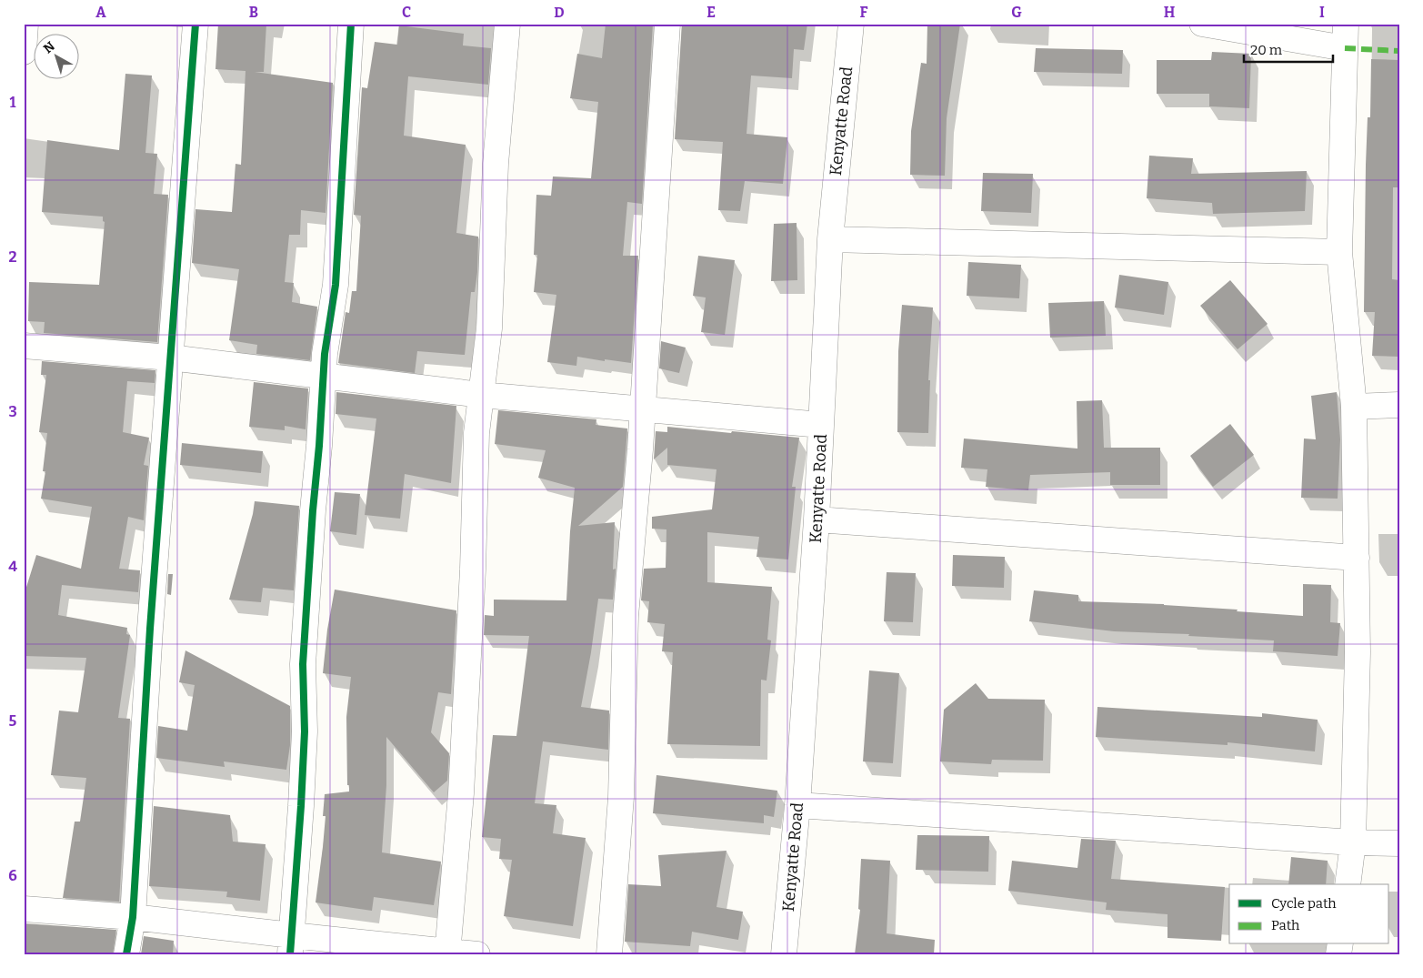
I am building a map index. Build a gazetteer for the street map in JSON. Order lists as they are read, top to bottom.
{
  "streets": {
    "street": ["Kenyatte Road"]
  },
  "legend": ["Cycle path", "Path"],
  "scale_bar": "20 m",
  "north": "top left",
  "grid": {
    "columns": [
      "A",
      "B",
      "C",
      "D",
      "E",
      "F",
      "G",
      "H",
      "I"
    ],
    "rows": [
      "1",
      "2",
      "3",
      "4",
      "5",
      "6"
    ]
  }
}
